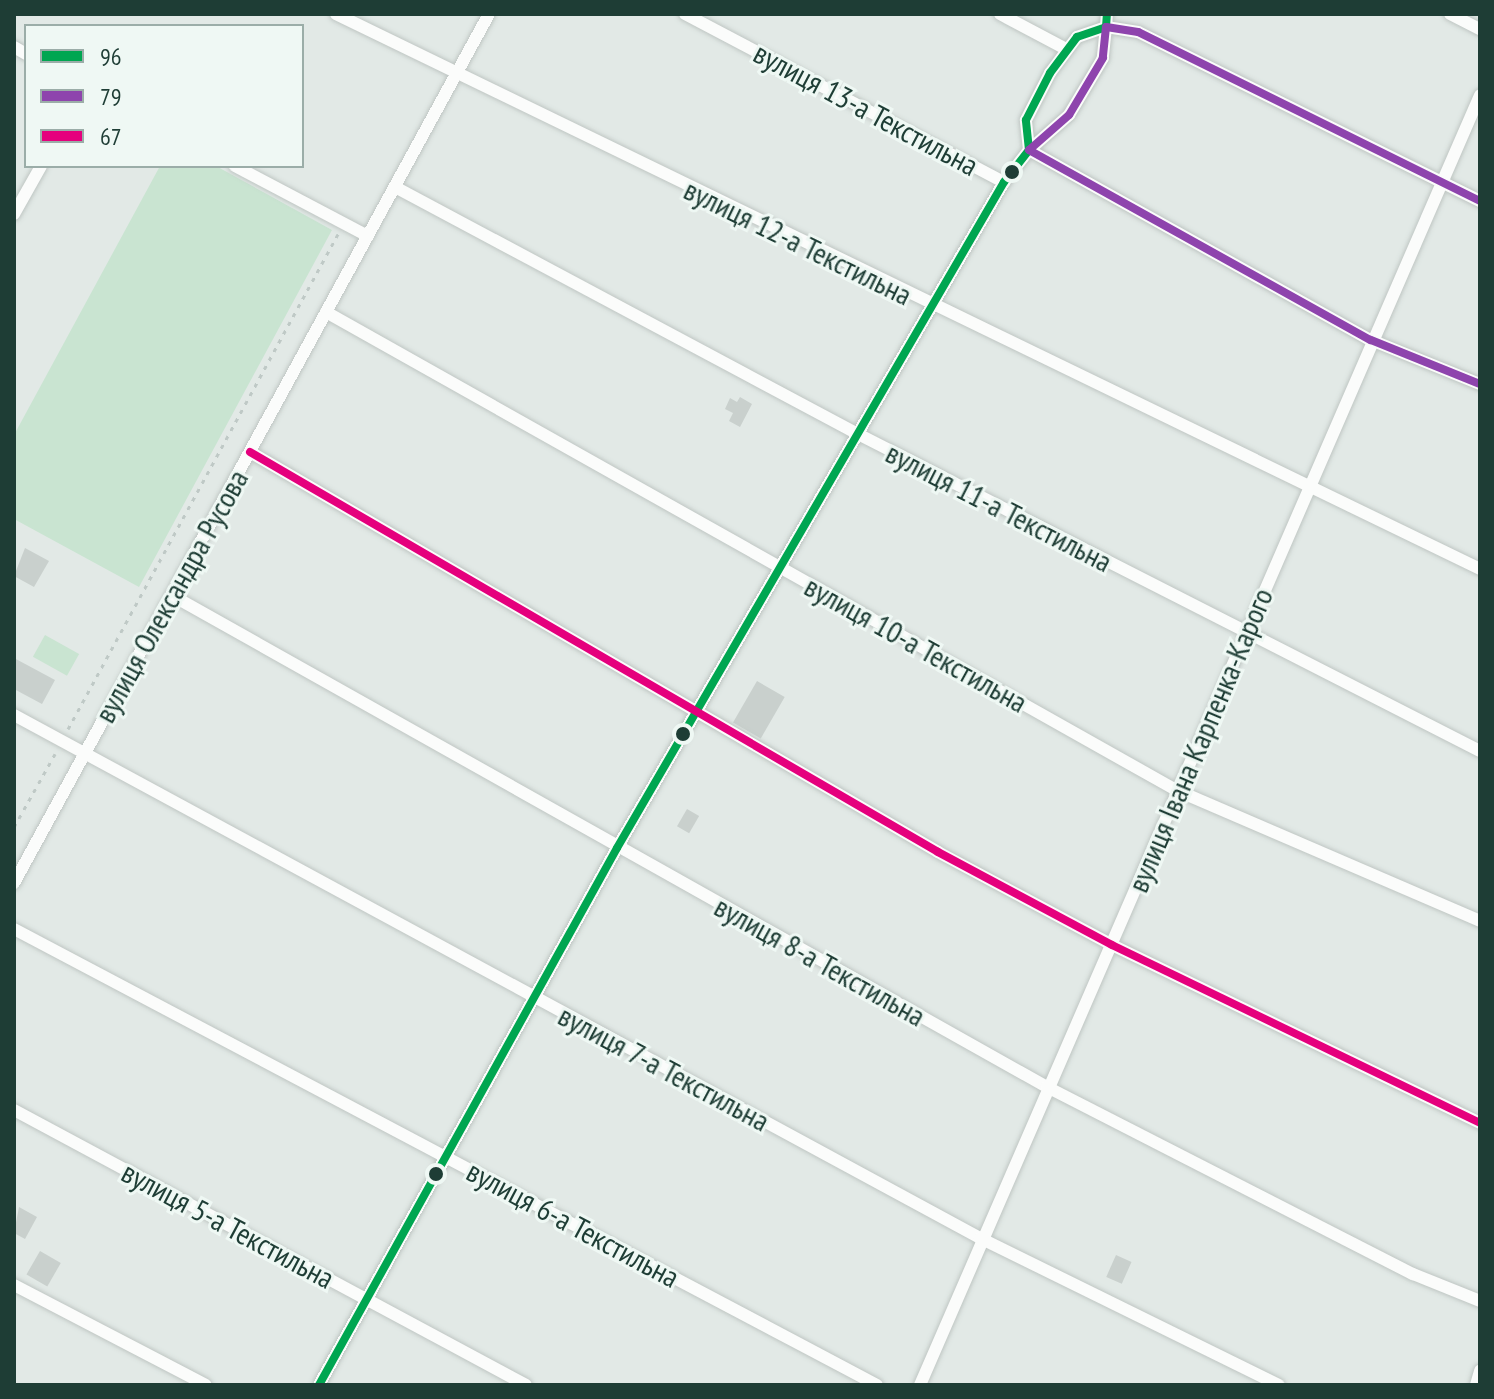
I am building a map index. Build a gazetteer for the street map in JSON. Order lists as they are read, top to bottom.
{
  "streets": {
    "street": [
      "вулиця 13-а Текстильна",
      "вулиця 12-а Текстильна",
      "вулиця 11-а Текстильна",
      "вулиця Олександра Русова",
      "вулиця 10-а Текстильна",
      "вулиця Івана Карпенка-Карого",
      "вулиця 8-а Текстильна",
      "вулиця 7-а Текстильна",
      "вулиця 6-а Текстильна",
      "вулиця 5-а Текстильна"
    ]
  },
  "crossings": [
    ["вулиця 13-а Текстильна", "вулиця Івана Карпенка-Карого"],
    ["вулиця 12-а Текстильна", "вулиця Олександра Русова"],
    ["вулиця 12-а Текстильна", "вулиця Івана Карпенка-Карого"],
    ["вулиця 11-а Текстильна", "вулиця Олександра Русова"],
    ["вулиця 11-а Текстильна", "вулиця Івана Карпенка-Карого"],
    ["вулиця Олександра Русова", "вулиця 10-а Текстильна"],
    ["вулиця Олександра Русова", "вулиця 8-а Текстильна"],
    ["вулиця Олександра Русова", "вулиця 7-а Текстильна"],
    ["вулиця 10-а Текстильна", "вулиця Івана Карпенка-Карого"],
    ["вулиця Івана Карпенка-Карого", "вулиця 8-а Текстильна"],
    ["вулиця Івана Карпенка-Карого", "вулиця 7-а Текстильна"]
  ],
  "lines": ["transit line 96", "transit line 79", "transit line 67"],
  "legend": ["96", "79", "67"]
}
